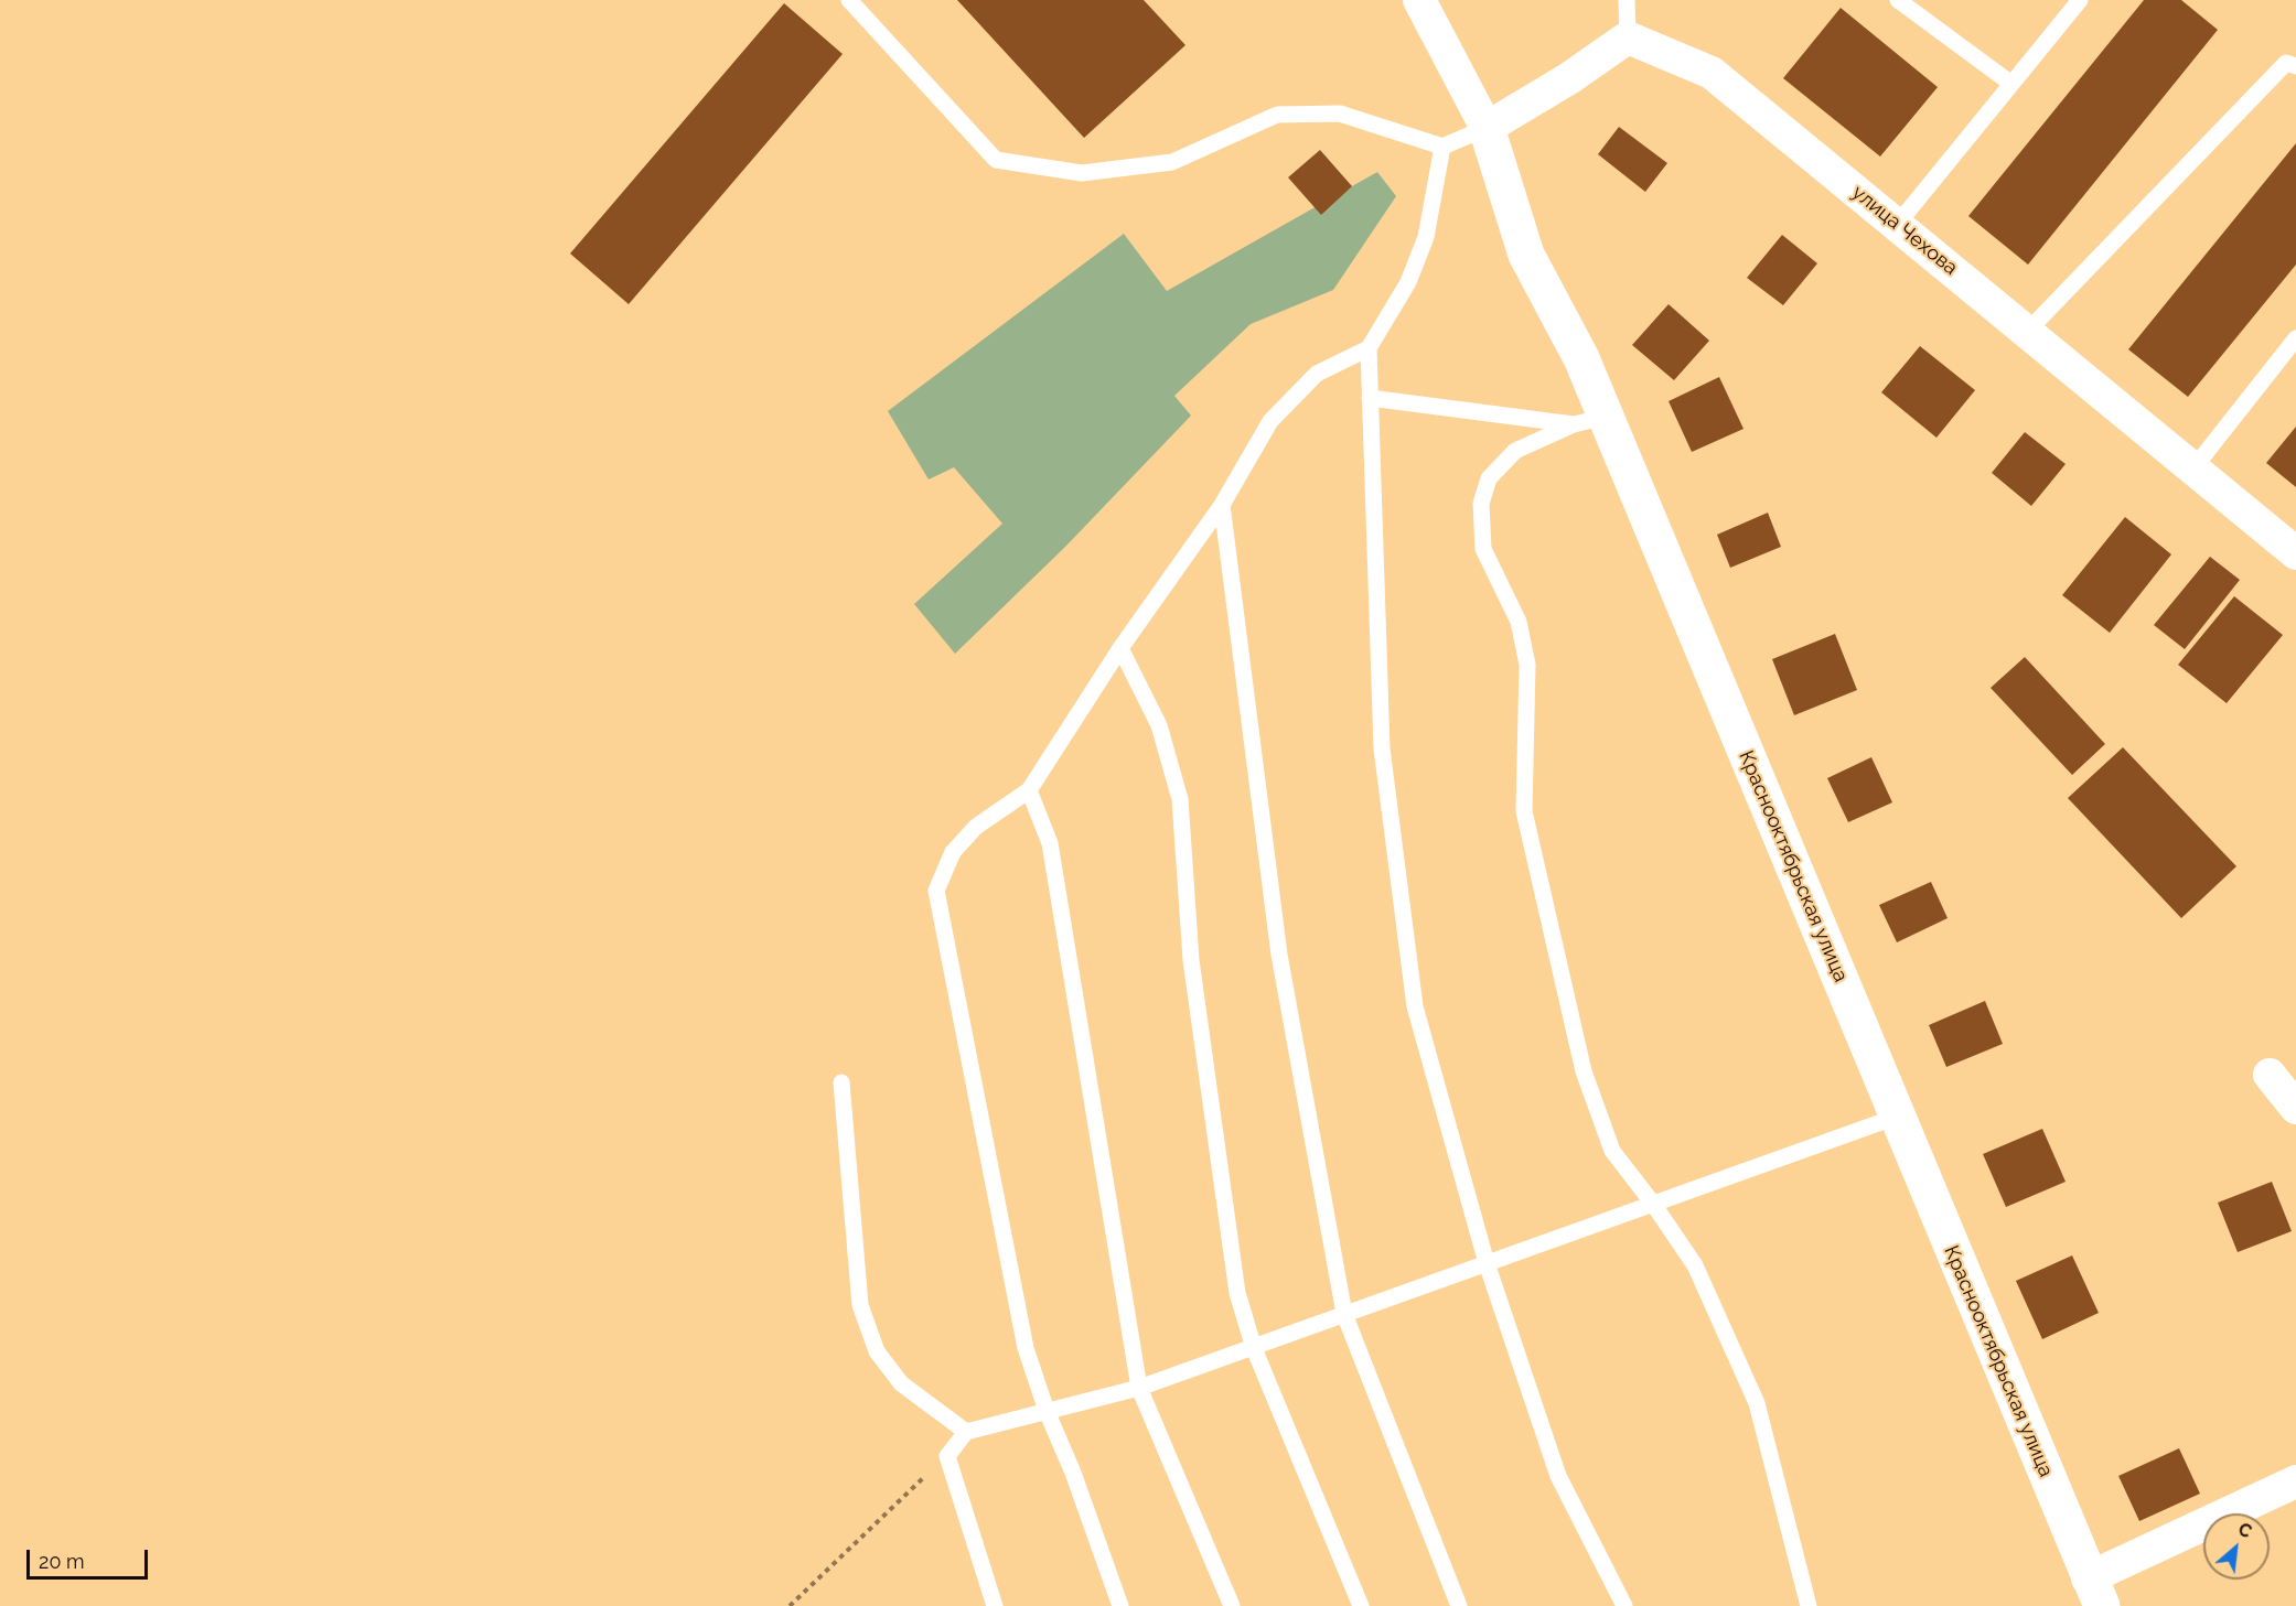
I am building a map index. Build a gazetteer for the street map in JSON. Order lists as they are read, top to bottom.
{
  "streets": {
    "street": ["улица Чехова", "Краснооктябрьская улица"]
  },
  "scale_bar": "20 m",
  "north": "top right"
}
